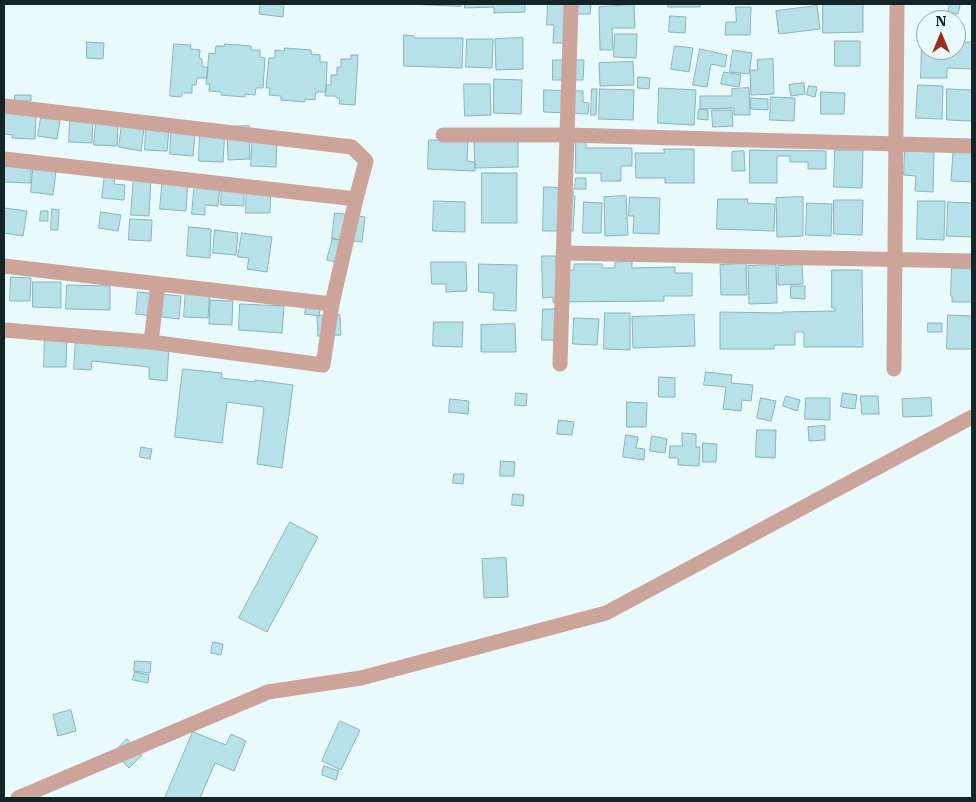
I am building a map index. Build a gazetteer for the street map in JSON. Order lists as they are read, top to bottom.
{
  "north": "top"
}
